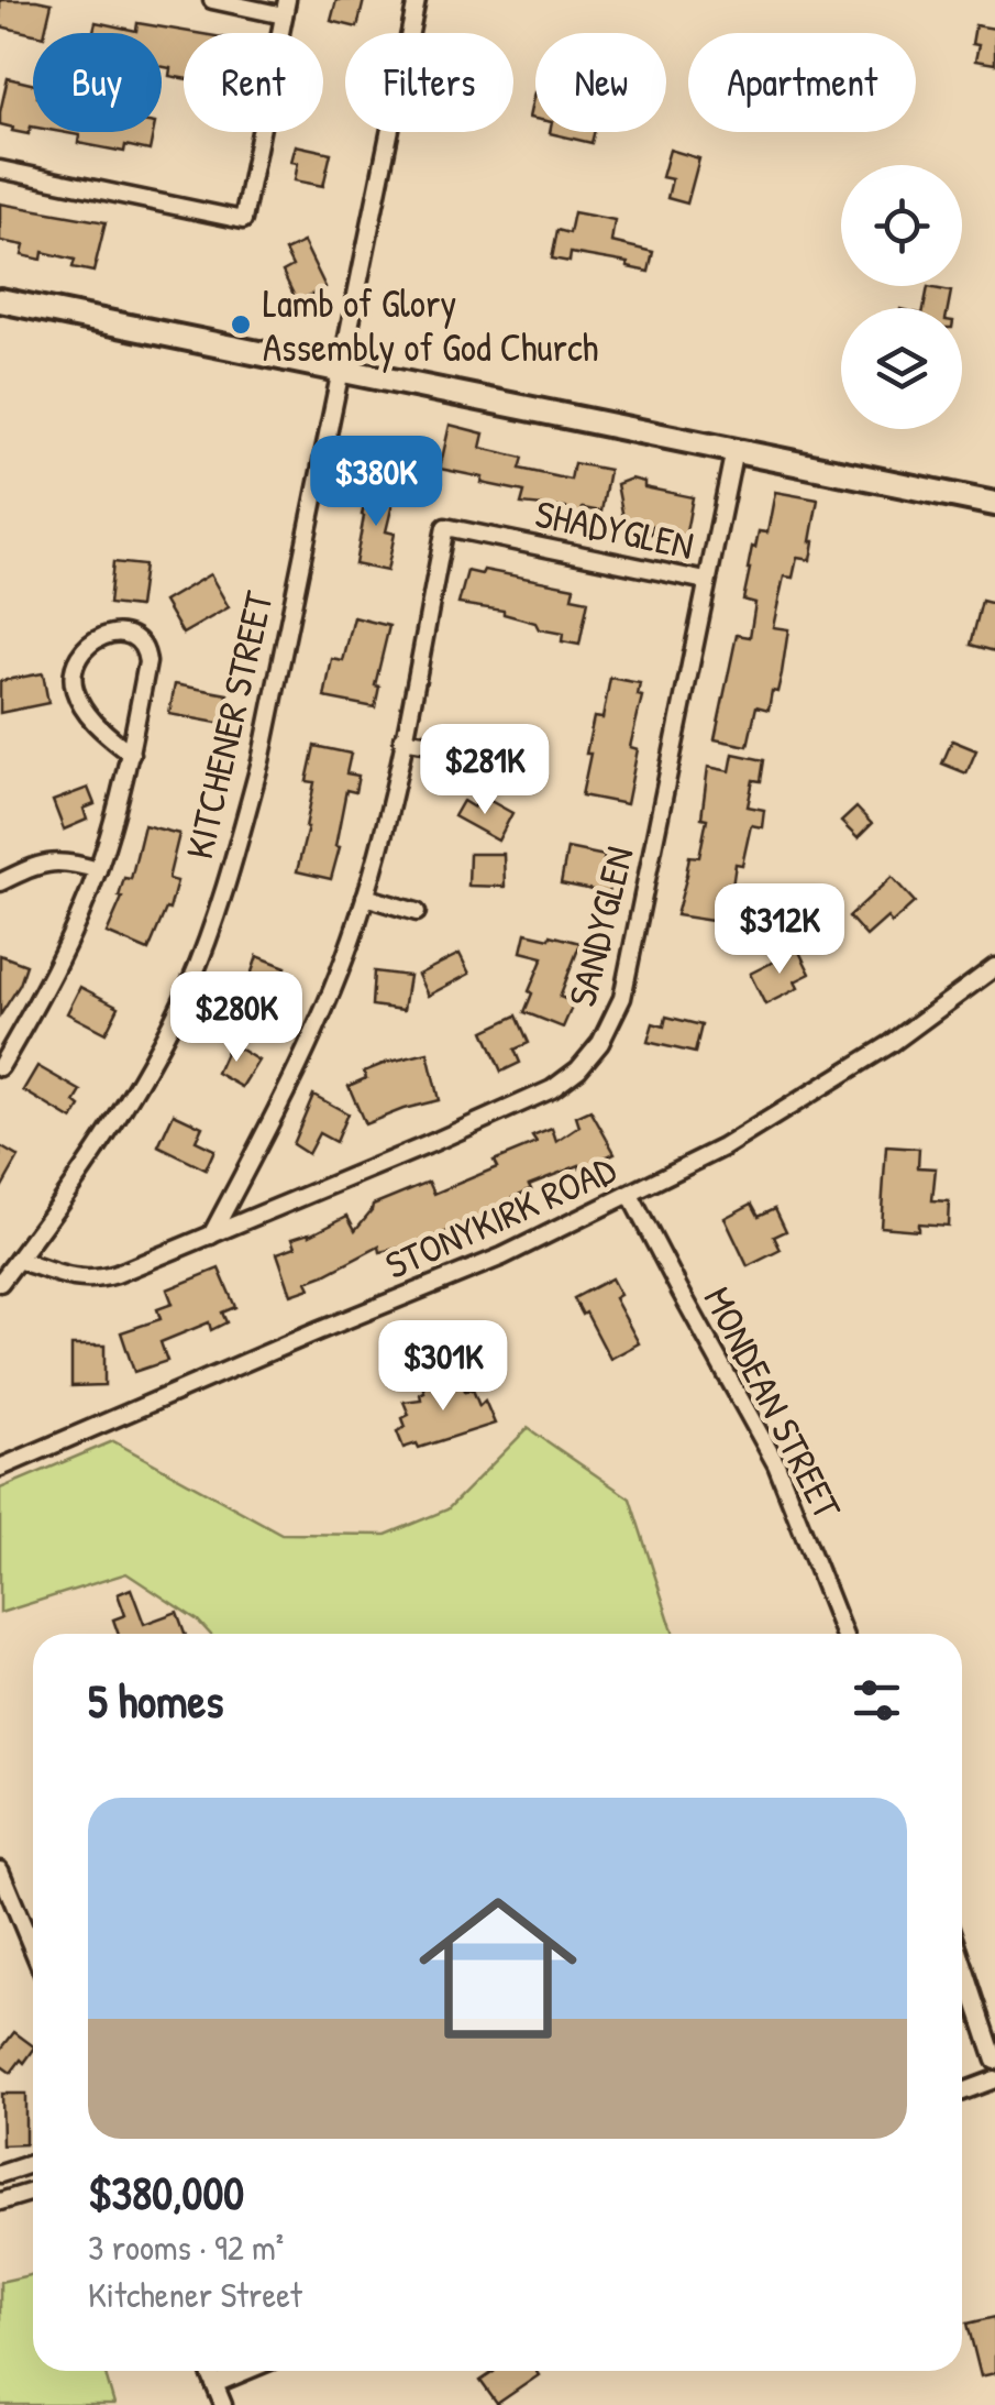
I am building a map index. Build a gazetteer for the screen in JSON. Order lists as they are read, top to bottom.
{
  "streets": {
    "street": [
      "SHADYGLEN",
      "KITCHENER STREET",
      "SANDYGLEN",
      "STONYKIRK ROAD",
      "MONDEAN STREET"
    ]
  },
  "crossings": [
    ["SHADYGLEN", "SANDYGLEN"],
    ["KITCHENER STREET", "SANDYGLEN"],
    ["STONYKIRK ROAD", "MONDEAN STREET"]
  ],
  "places": ["Lamb of Glory Assembly of God Church"],
  "page": {
    "chip": [
      "Buy",
      "Rent",
      "Filters",
      "New",
      "Apartment"
    ],
    "price": [
      "$380K",
      "$281K",
      "$312K",
      "$280K",
      "$301K"
    ],
    "heading": "5 homes",
    "list": [
      {
        "name": "$380,000",
        "note": "3 rooms · 92 m² · Kitchener Street"
      }
    ]
  }
}
